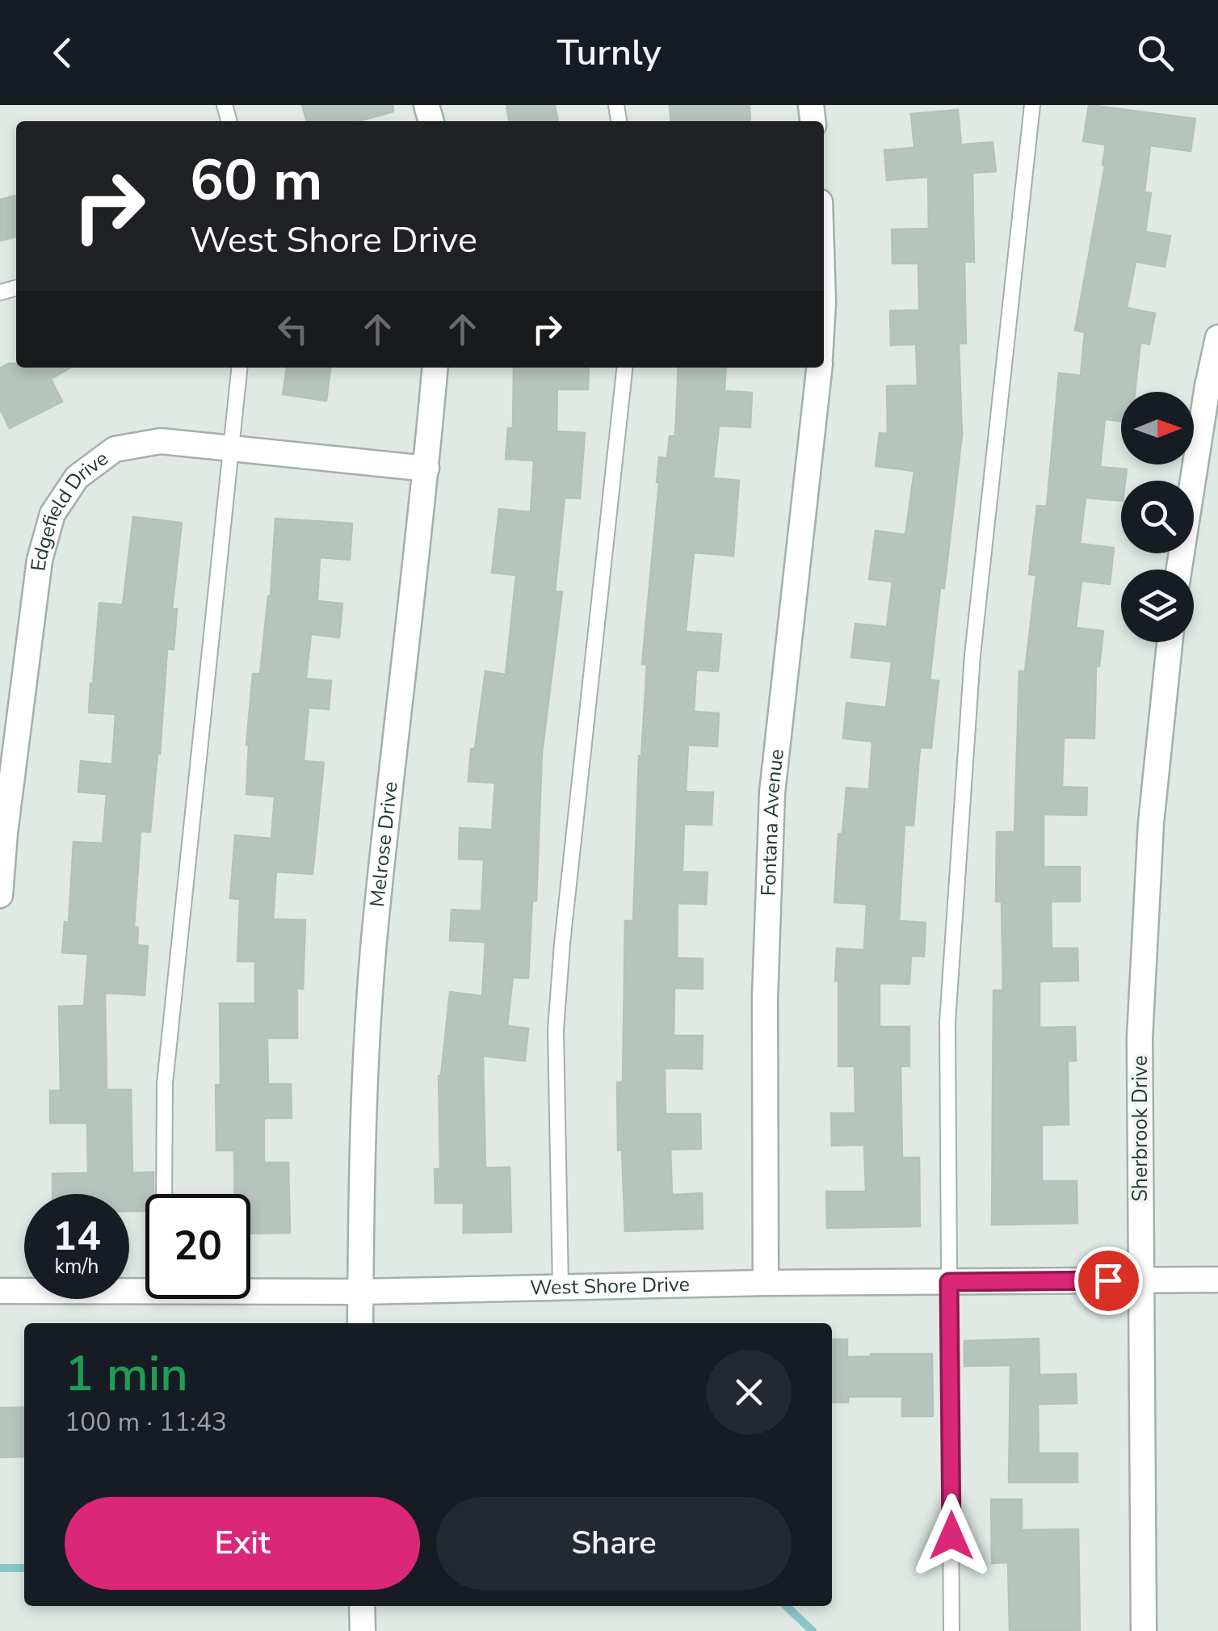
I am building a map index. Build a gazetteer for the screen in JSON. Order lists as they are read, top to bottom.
{
  "streets": {
    "street": [
      "Edgefield Drive",
      "Fontana Avenue",
      "Melrose Drive",
      "Sherbrook Drive",
      "West Shore Drive"
    ]
  },
  "crossings": [
    ["Edgefield Drive", "Melrose Drive"],
    ["Fontana Avenue", "West Shore Drive"],
    ["Melrose Drive", "West Shore Drive"],
    ["Sherbrook Drive", "West Shore Drive"]
  ],
  "north": "right",
  "page": {
    "header": "Turnly",
    "turn": ["60 m", "West Shore Drive"],
    "speed": "14 km/h",
    "limit": "20",
    "heading": ["1 min", "100 m · 11:43"],
    "buttons": ["Exit", "Share"]
  }
}
